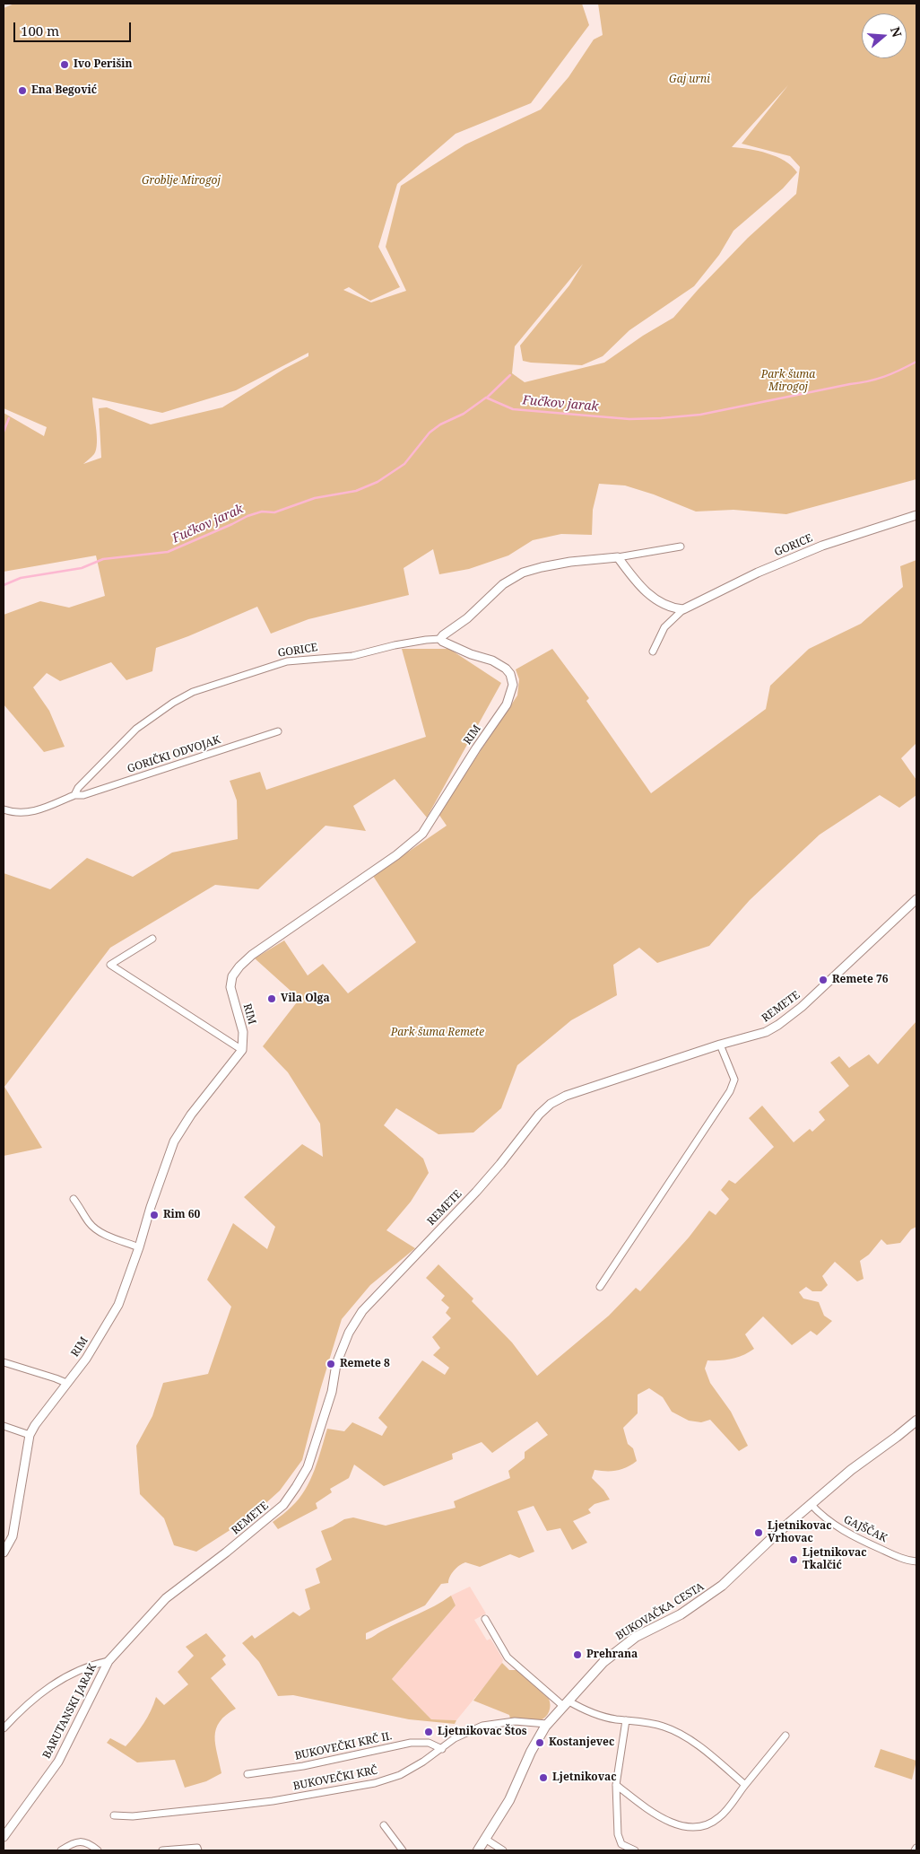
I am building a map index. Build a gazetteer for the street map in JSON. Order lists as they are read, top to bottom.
{
  "streets": {
    "main road": ["BUKOVAČKA CESTA"],
    "street": [
      "GORICE",
      "RIM",
      "GORIČKI ODVOJAK",
      "REMETE",
      "GAJŠČAK",
      "BARUTANSKI JARAK",
      "BUKOVEČKI KRČ II.",
      "BUKOVEČKI KRČ"
    ]
  },
  "crossings": [
    ["GORICE", "RIM"],
    ["GORICE", "GORIČKI ODVOJAK"],
    ["REMETE", "BARUTANSKI JARAK"],
    ["GAJŠČAK", "BUKOVAČKA CESTA"],
    ["BUKOVAČKA CESTA", "BUKOVEČKI KRČ"],
    ["BUKOVEČKI KRČ II.", "BUKOVEČKI KRČ"]
  ],
  "water": ["Fučkov jarak"],
  "parks": [
    "Gaj urni",
    "Groblje Mirogoj",
    "Park šuma Mirogoj",
    "Park šuma Remete"
  ],
  "places": [
    "Ivo Perišin",
    "Ena Begović",
    "Remete 76",
    "Vila Olga",
    "Rim 60",
    "Remete 8",
    "Ljetnikovac Vrhovac",
    "Ljetnikovac Tkalčić",
    "Prehrana",
    "Ljetnikovac Štos",
    "Kostanjevec",
    "Ljetnikovac"
  ],
  "scale_bar": "100 m",
  "north": "right"
}
